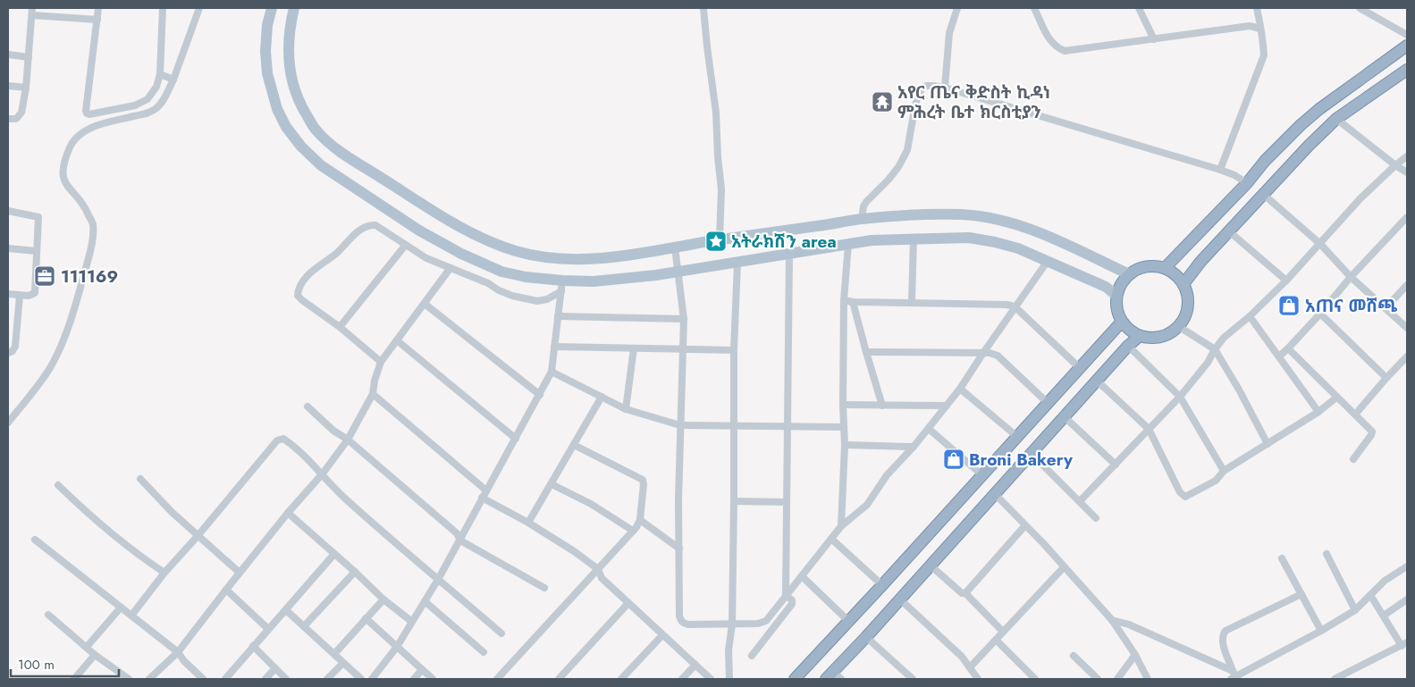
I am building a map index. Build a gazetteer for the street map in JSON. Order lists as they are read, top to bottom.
{
  "places": {
    "temple": ["አየር ጤና ቅድስት ኪዳነ ምሕረት ቤተ ክርስቲያን"],
    "place": ["አትራክሽን area"],
    "office": ["111169"],
    "shop": ["አጠና መሸጫ", "Broni Bakery"]
  },
  "scale_bar": "100 m"
}
